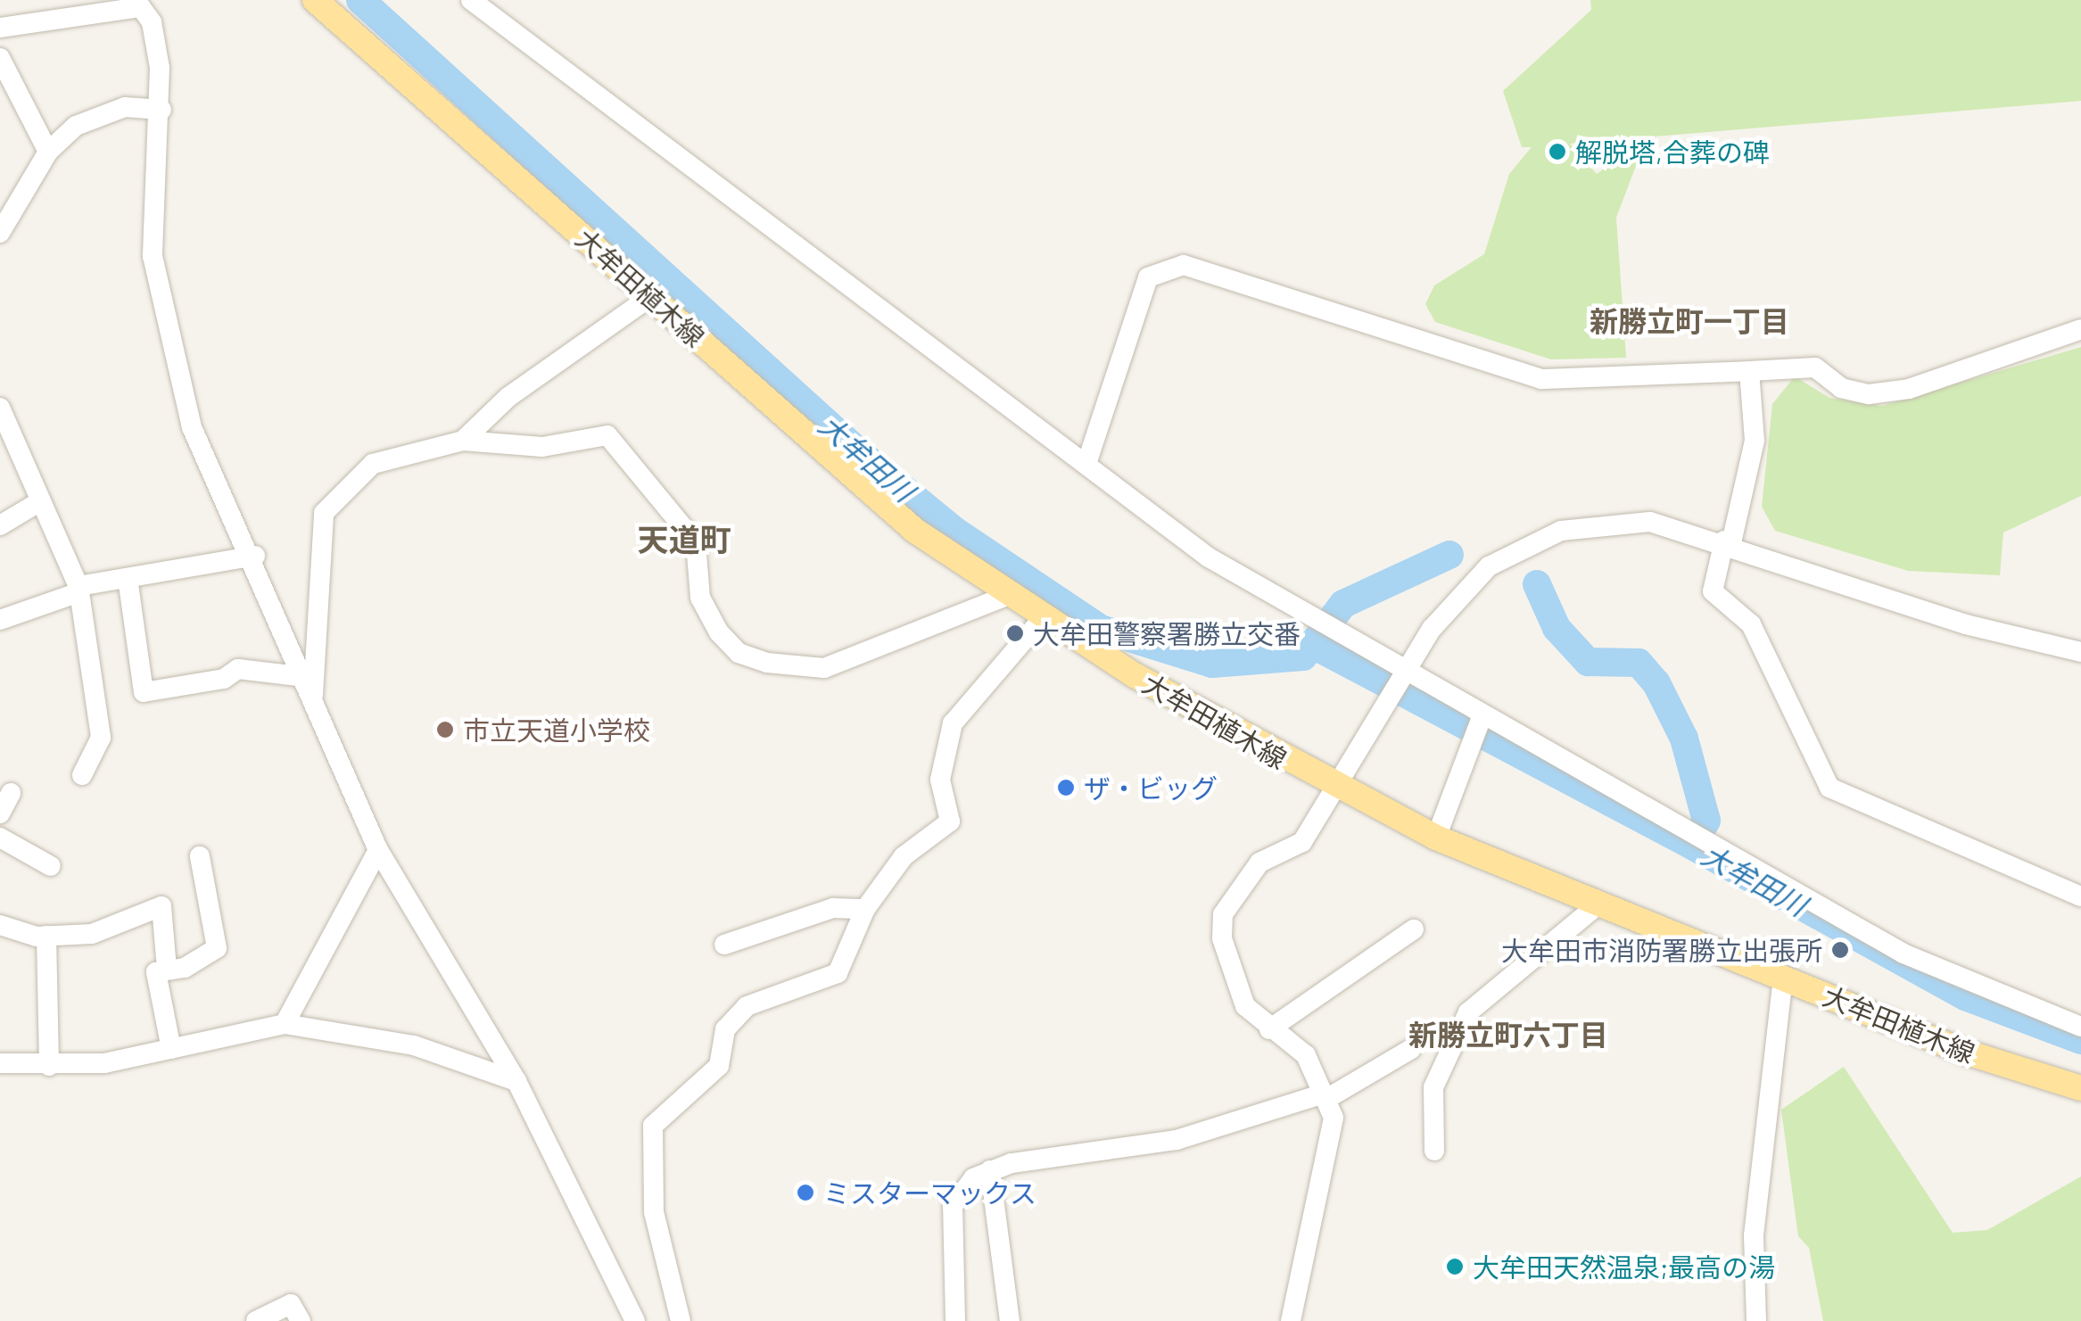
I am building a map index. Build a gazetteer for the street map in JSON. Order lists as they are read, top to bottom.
{
  "streets": {
    "main road": ["大牟田植木線"]
  },
  "districts": ["新勝立町一丁目", "天道町", "新勝立町六丁目"],
  "water": ["大牟田川"],
  "places": [
    "解脱塔,合葬の碑",
    "大牟田警察署勝立交番",
    "市立天道小学校",
    "ザ・ビッグ",
    "大牟田市消防署勝立出張所",
    "ミスターマックス",
    "大牟田天然温泉;最高の湯"
  ]
}
